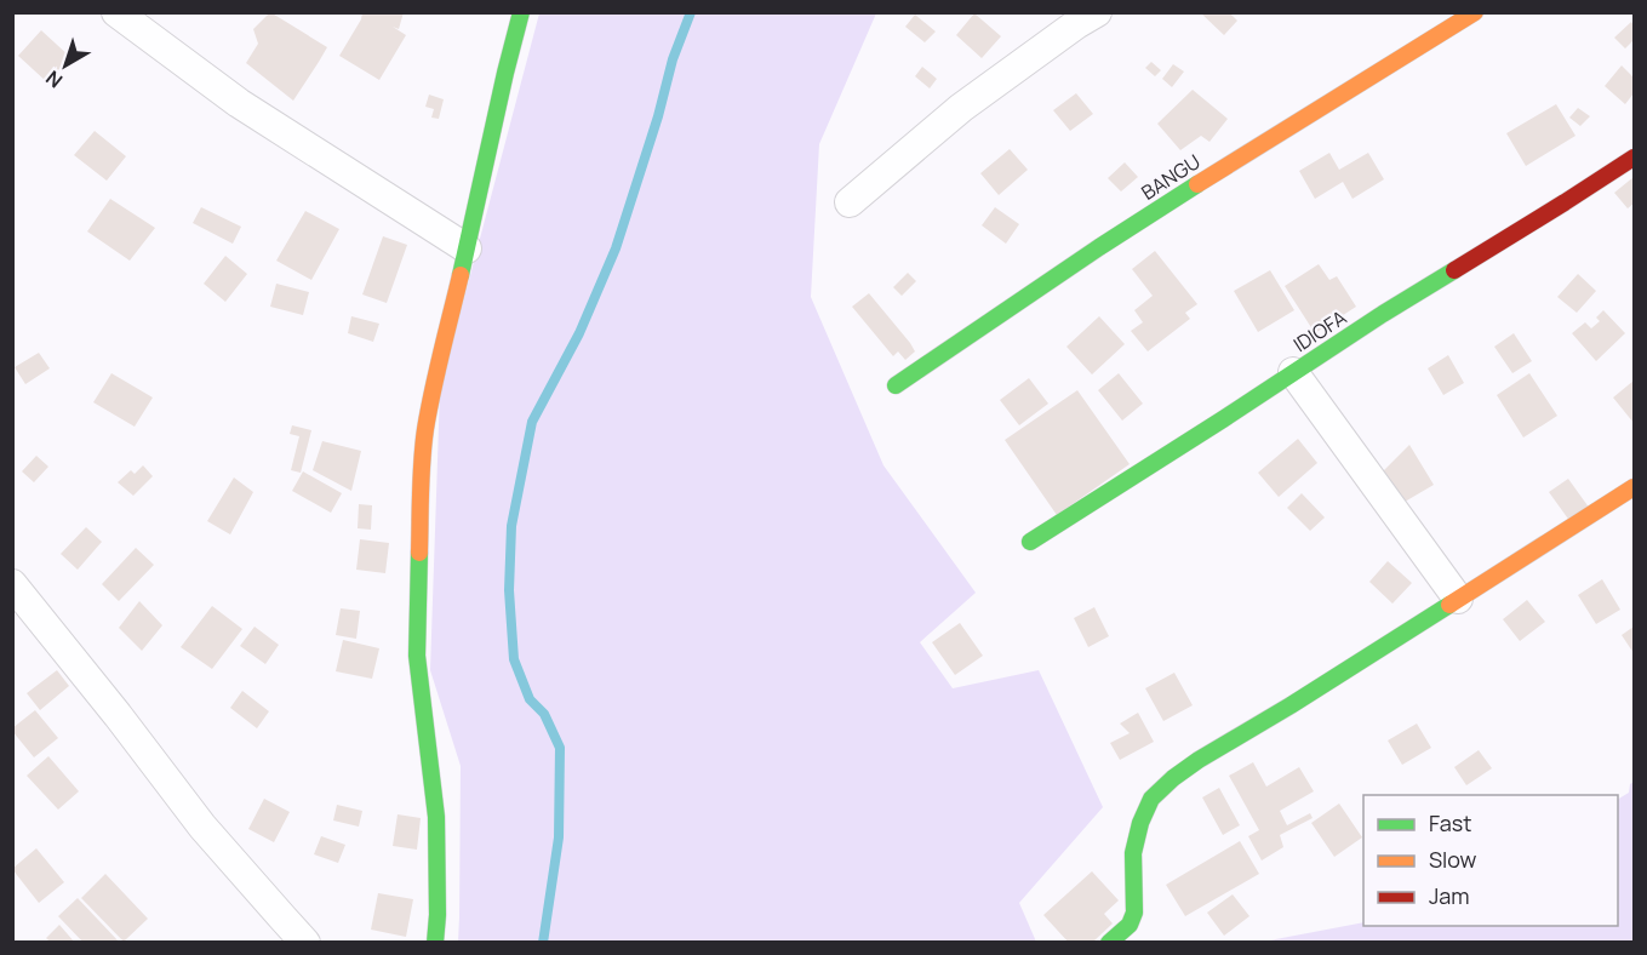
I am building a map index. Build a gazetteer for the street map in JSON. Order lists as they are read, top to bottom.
{
  "streets": {
    "street": ["BANGU", "IDIOFA"]
  },
  "legend": ["Fast", "Slow", "Jam"],
  "north": "bottom left"
}
